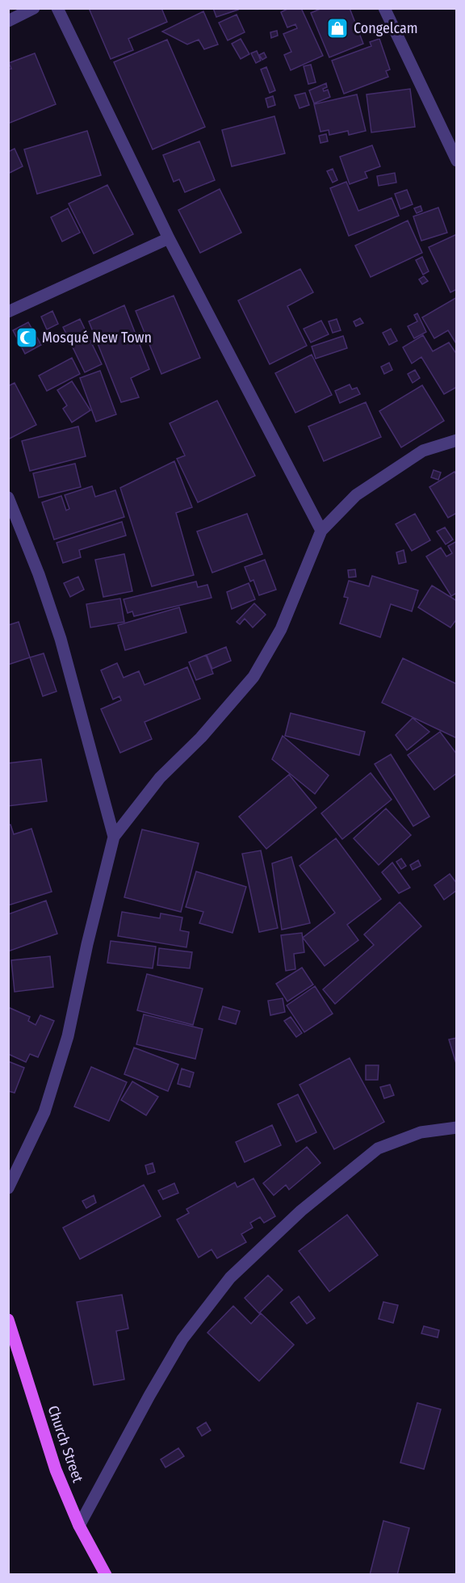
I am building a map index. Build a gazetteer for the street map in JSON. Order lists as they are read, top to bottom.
{
  "streets": {
    "main road": ["Church Street"]
  },
  "places": {
    "shop": ["Congelcam"],
    "mosque": ["Mosqué New Town"]
  }
}
